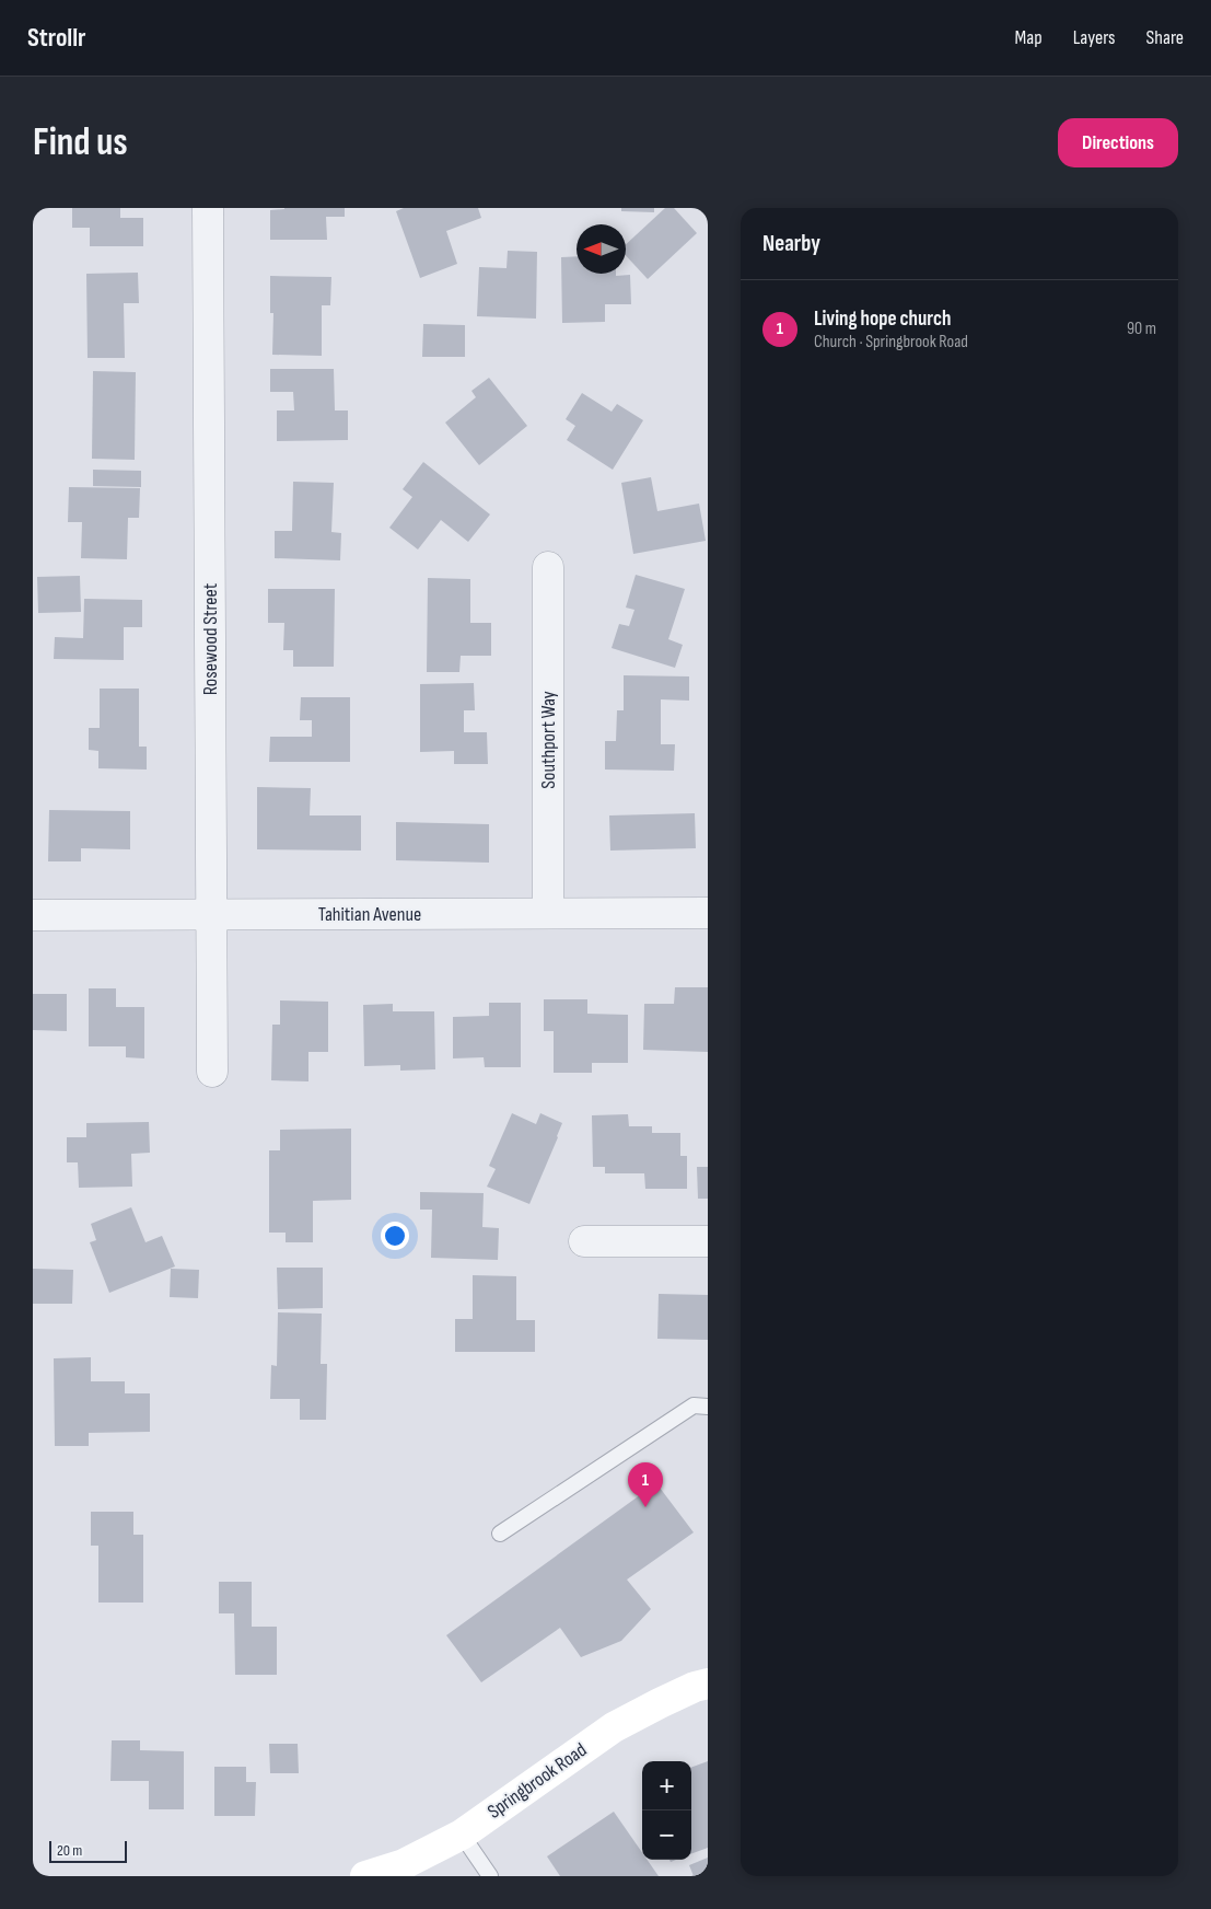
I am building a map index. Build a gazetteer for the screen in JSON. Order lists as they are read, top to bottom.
{
  "streets": {
    "street": [
      "Rosewood Street",
      "Southport Way",
      "Tahitian Avenue",
      "Springbrook Road"
    ]
  },
  "crossings": [
    ["Rosewood Street", "Tahitian Avenue"],
    ["Southport Way", "Tahitian Avenue"]
  ],
  "scale_bar": "20 m",
  "north": "left",
  "page": {
    "header": "Strollr",
    "nav": ["Map", "Layers", "Share"],
    "buttons": "Directions",
    "title": "Find us",
    "heading": "Nearby",
    "list": [
      {
        "mark": "1",
        "name": "Living hope church",
        "note": "Church · Springbrook Road",
        "value": "90 m"
      }
    ],
    "pins": "1",
    "map_buttons": ["+", "−"],
    "scale": "20 m"
  }
}
